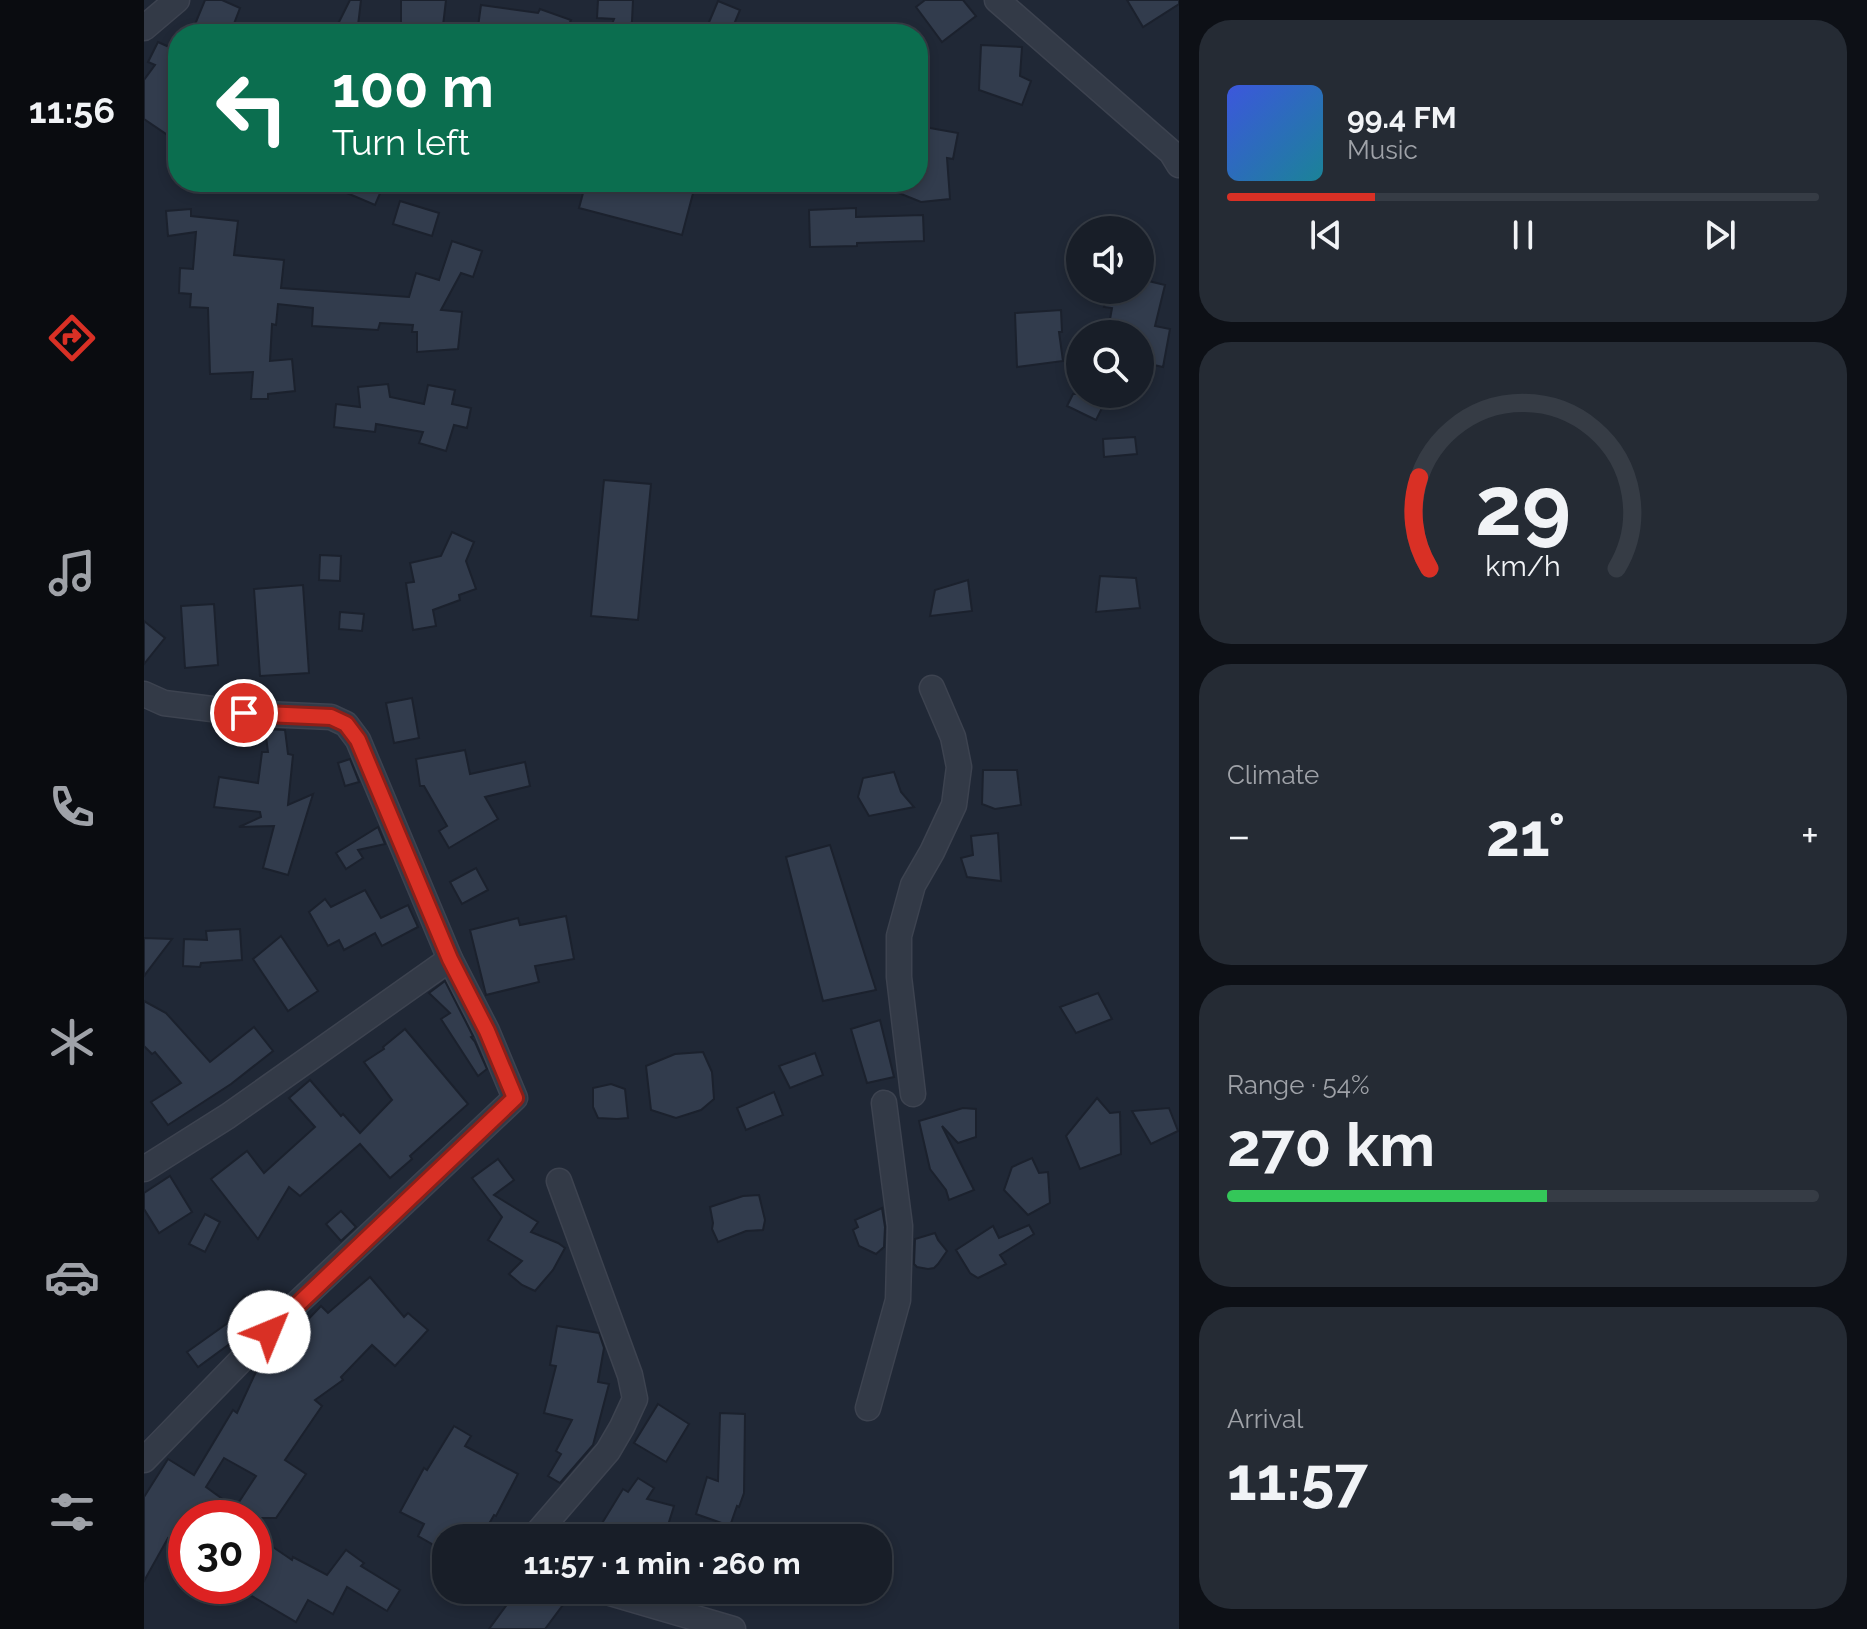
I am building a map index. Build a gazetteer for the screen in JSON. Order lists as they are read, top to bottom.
{
  "page": {
    "tabs": "11:56",
    "turn": ["100 m", "Turn left"],
    "song": ["99.4 FM", "Music"],
    "tile": [
      "Climate",
      ["Range · 54%", "270 km"],
      ["Arrival", "11:57"]
    ],
    "heat": ["−", "21°", "+"],
    "limit": "30",
    "trip": "11:57 · 1 min · 260 m",
    "gauge": ["29", "km/h"]
  }
}
